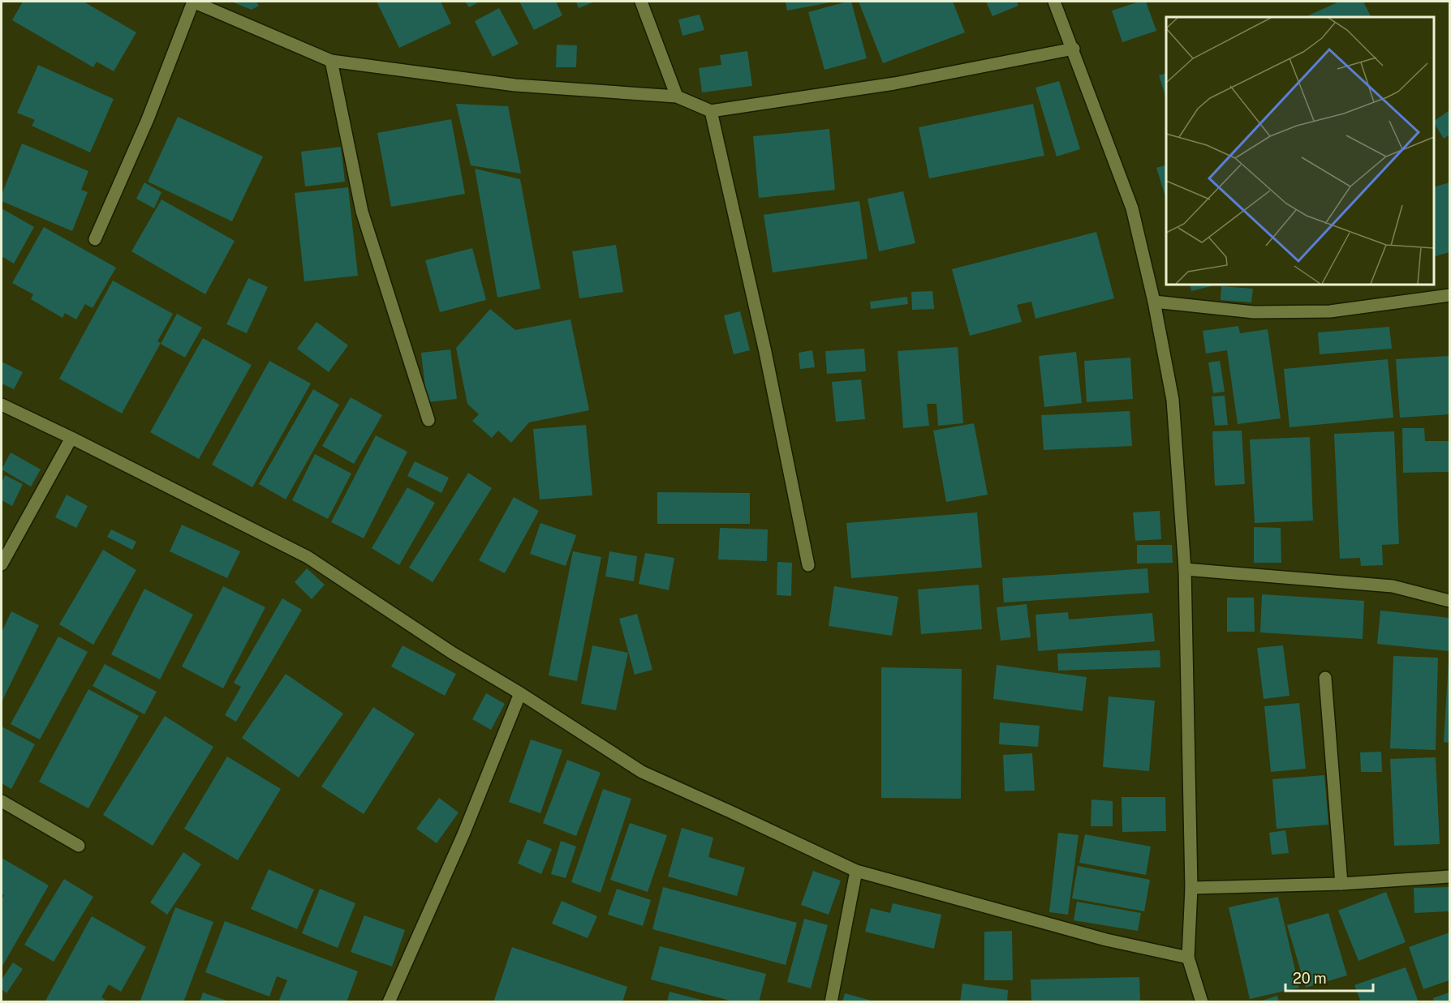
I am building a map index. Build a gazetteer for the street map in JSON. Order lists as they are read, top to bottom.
{
  "scale_bar": "20 m"
}
